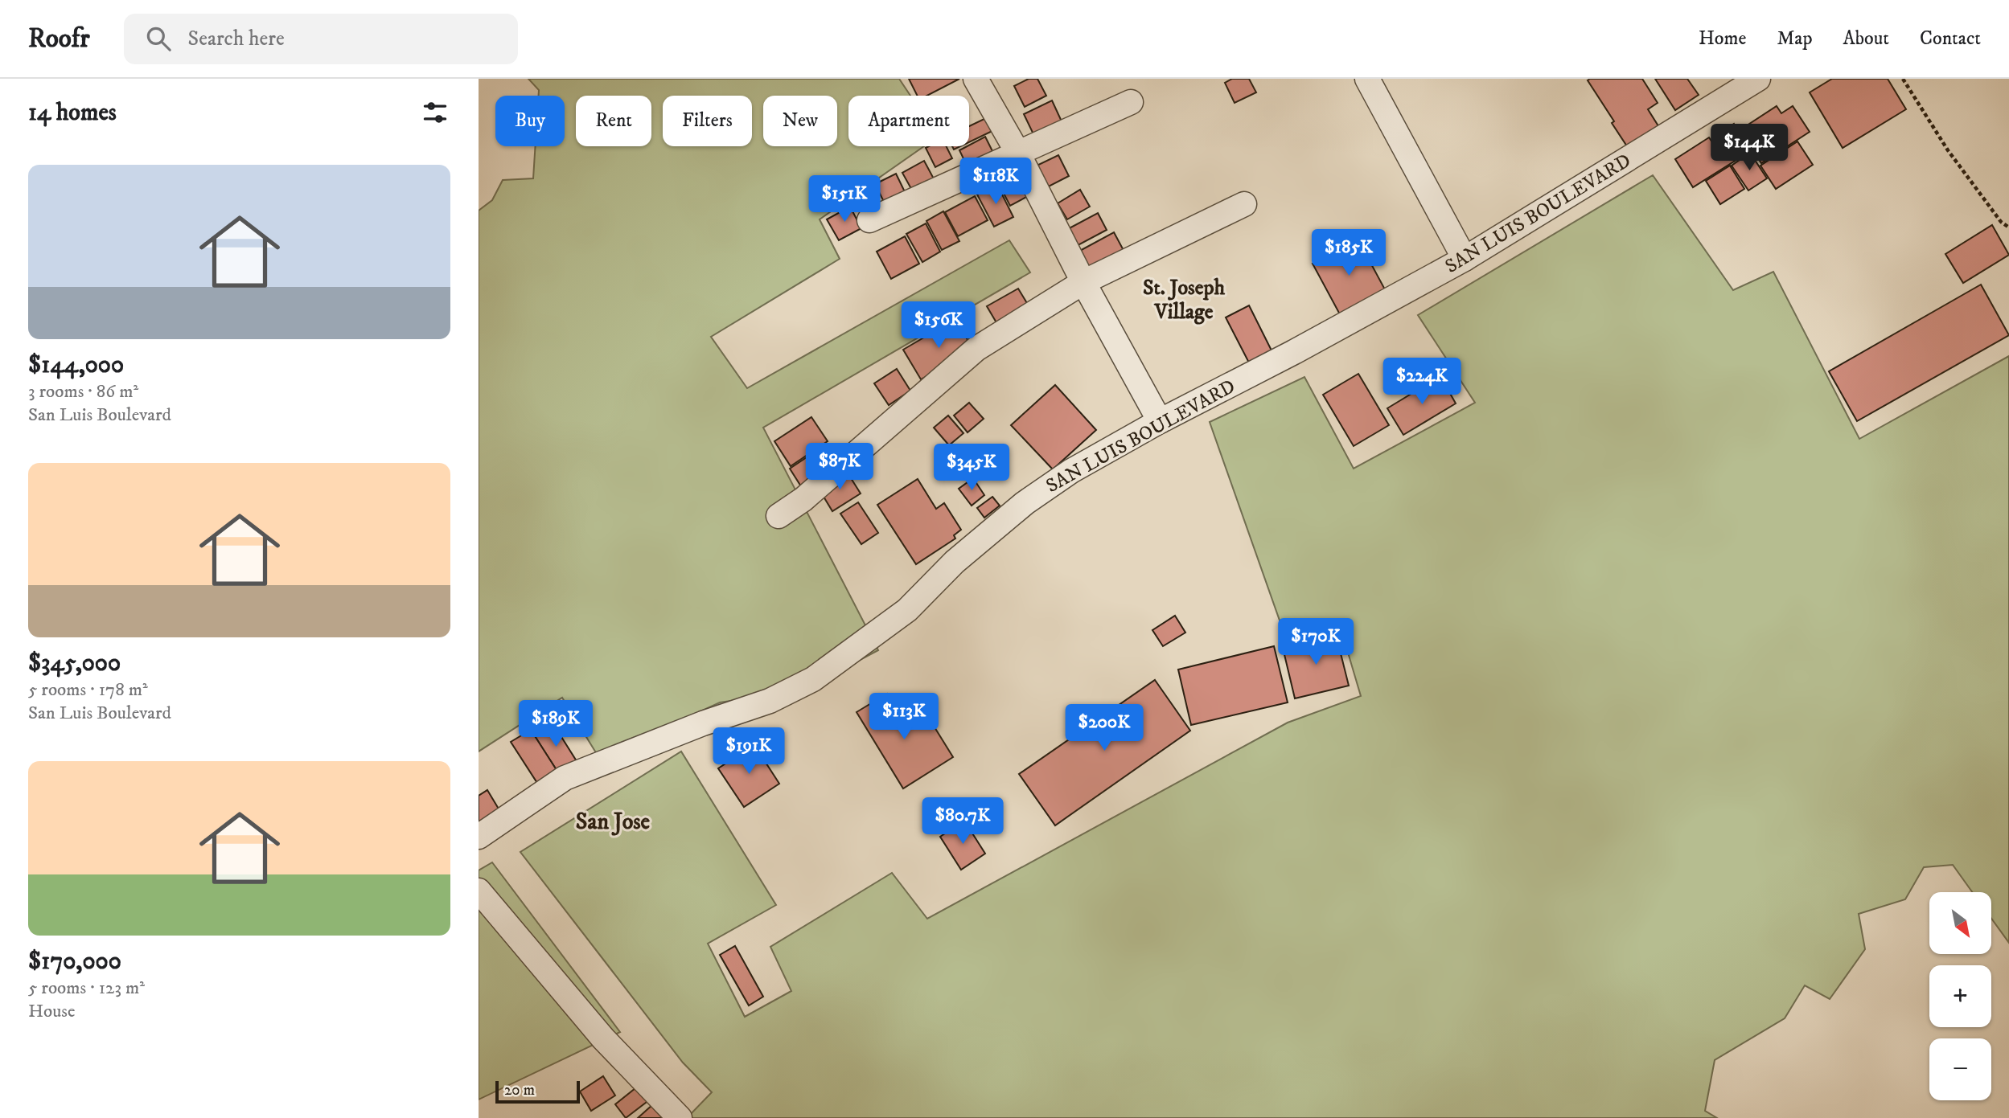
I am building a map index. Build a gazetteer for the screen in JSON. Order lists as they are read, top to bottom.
{
  "streets": {
    "street": ["SAN LUIS BOULEVARD"]
  },
  "districts": ["St. Joseph Village", "San Jose"],
  "scale_bar": "20 m",
  "north": "bottom right",
  "page": {
    "header": "Roofr",
    "search": "Search here",
    "nav": [
      "Home",
      "Map",
      "About",
      "Contact"
    ],
    "heading": "14 homes",
    "chip": [
      "Buy",
      "Rent",
      "Filters",
      "New",
      "Apartment"
    ],
    "price": [
      "$144K",
      "$118K",
      "$151K",
      "$185K",
      "$156K",
      "$224K",
      "$87K",
      "$345K",
      "$170K",
      "$113K",
      "$189K",
      "$200K",
      "$191K",
      "$80.7K"
    ],
    "list": [
      {
        "name": "$144,000",
        "note": "3 rooms · 86 m² · San Luis Boulevard"
      },
      {
        "name": "$345,000",
        "note": "5 rooms · 178 m² · San Luis Boulevard"
      },
      {
        "name": "$170,000",
        "note": "5 rooms · 123 m² · House"
      }
    ],
    "map_buttons": ["+", "−"],
    "scale": "20 m"
  }
}
